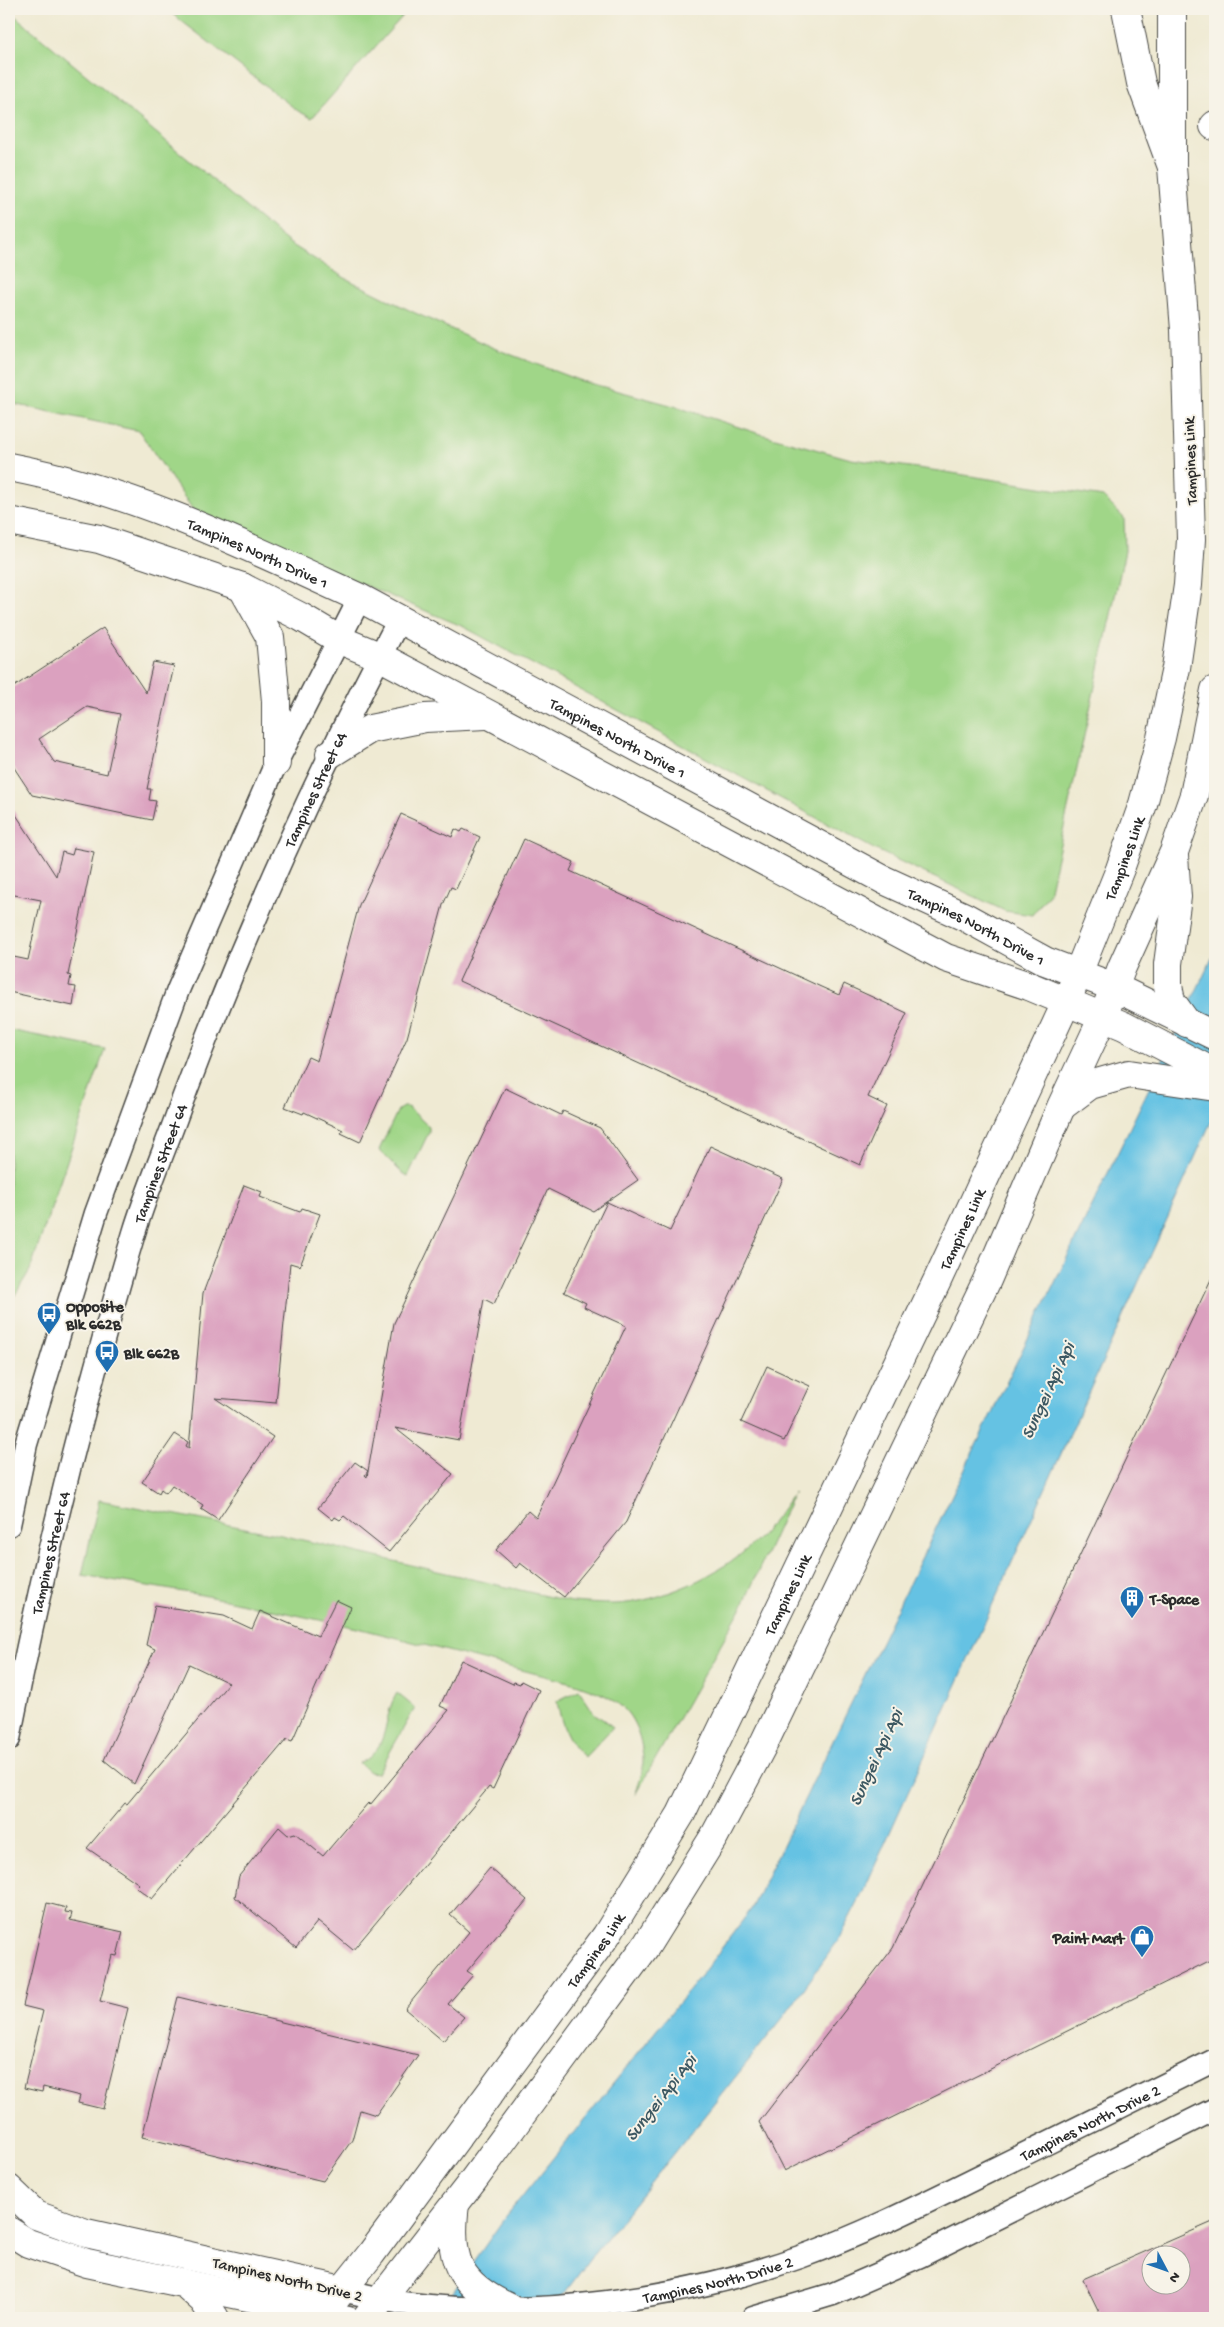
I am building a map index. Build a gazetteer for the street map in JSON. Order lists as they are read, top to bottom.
{
  "streets": {
    "main road": ["Tampines Link", "Tampines North Drive 1", "Tampines North Drive 2"],
    "street": ["Tampines Street 64"]
  },
  "crossings": [
    ["Tampines Link", "Tampines North Drive 1"],
    ["Tampines Link", "Tampines North Drive 2"],
    ["Tampines North Drive 1", "Tampines Street 64"]
  ],
  "water": ["Sungei Api Api"],
  "places": {
    "bus stop": ["Opposite Blk 662B", "Blk 662B"],
    "building": ["T-Space"],
    "shop": ["Paint Mart"]
  },
  "north": "bottom right"
}
